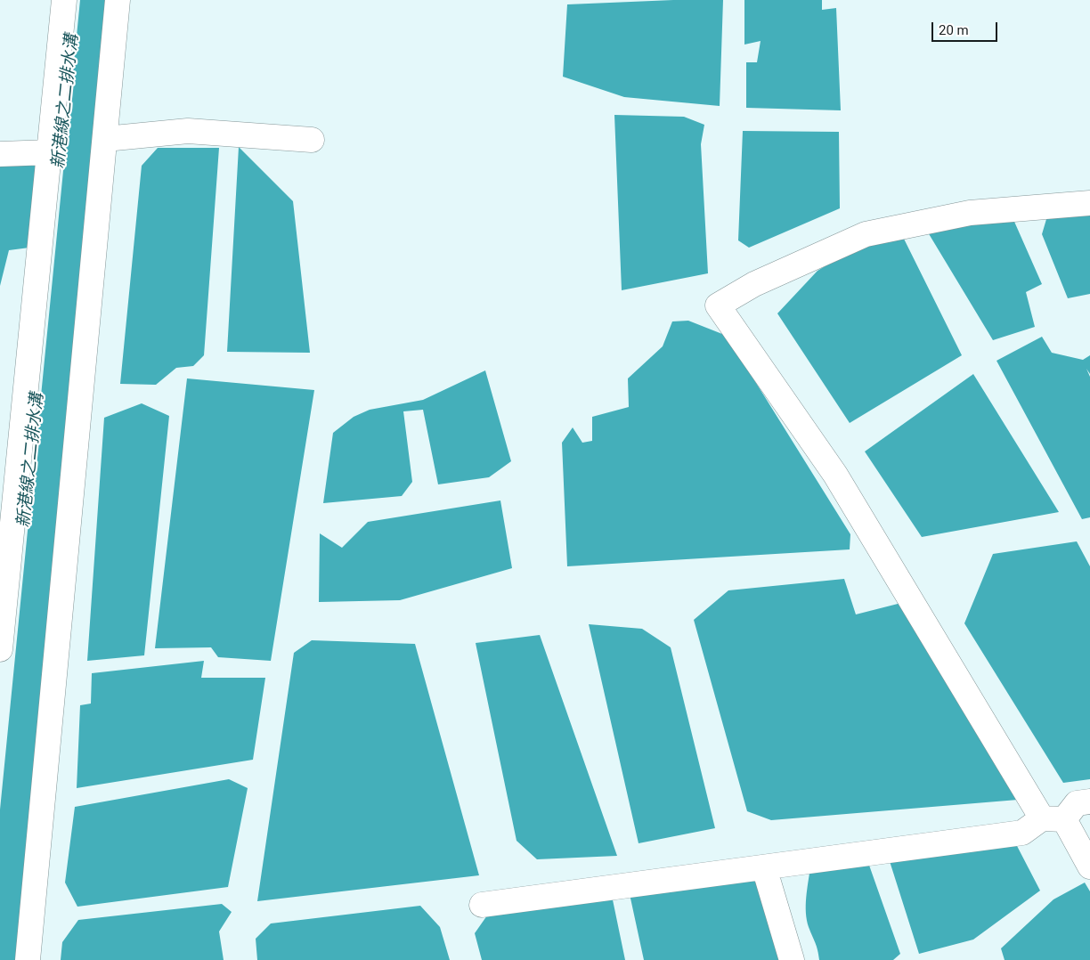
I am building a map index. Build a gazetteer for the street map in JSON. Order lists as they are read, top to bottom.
{
  "water": ["新港線之二排水溝"],
  "scale_bar": "20 m"
}
